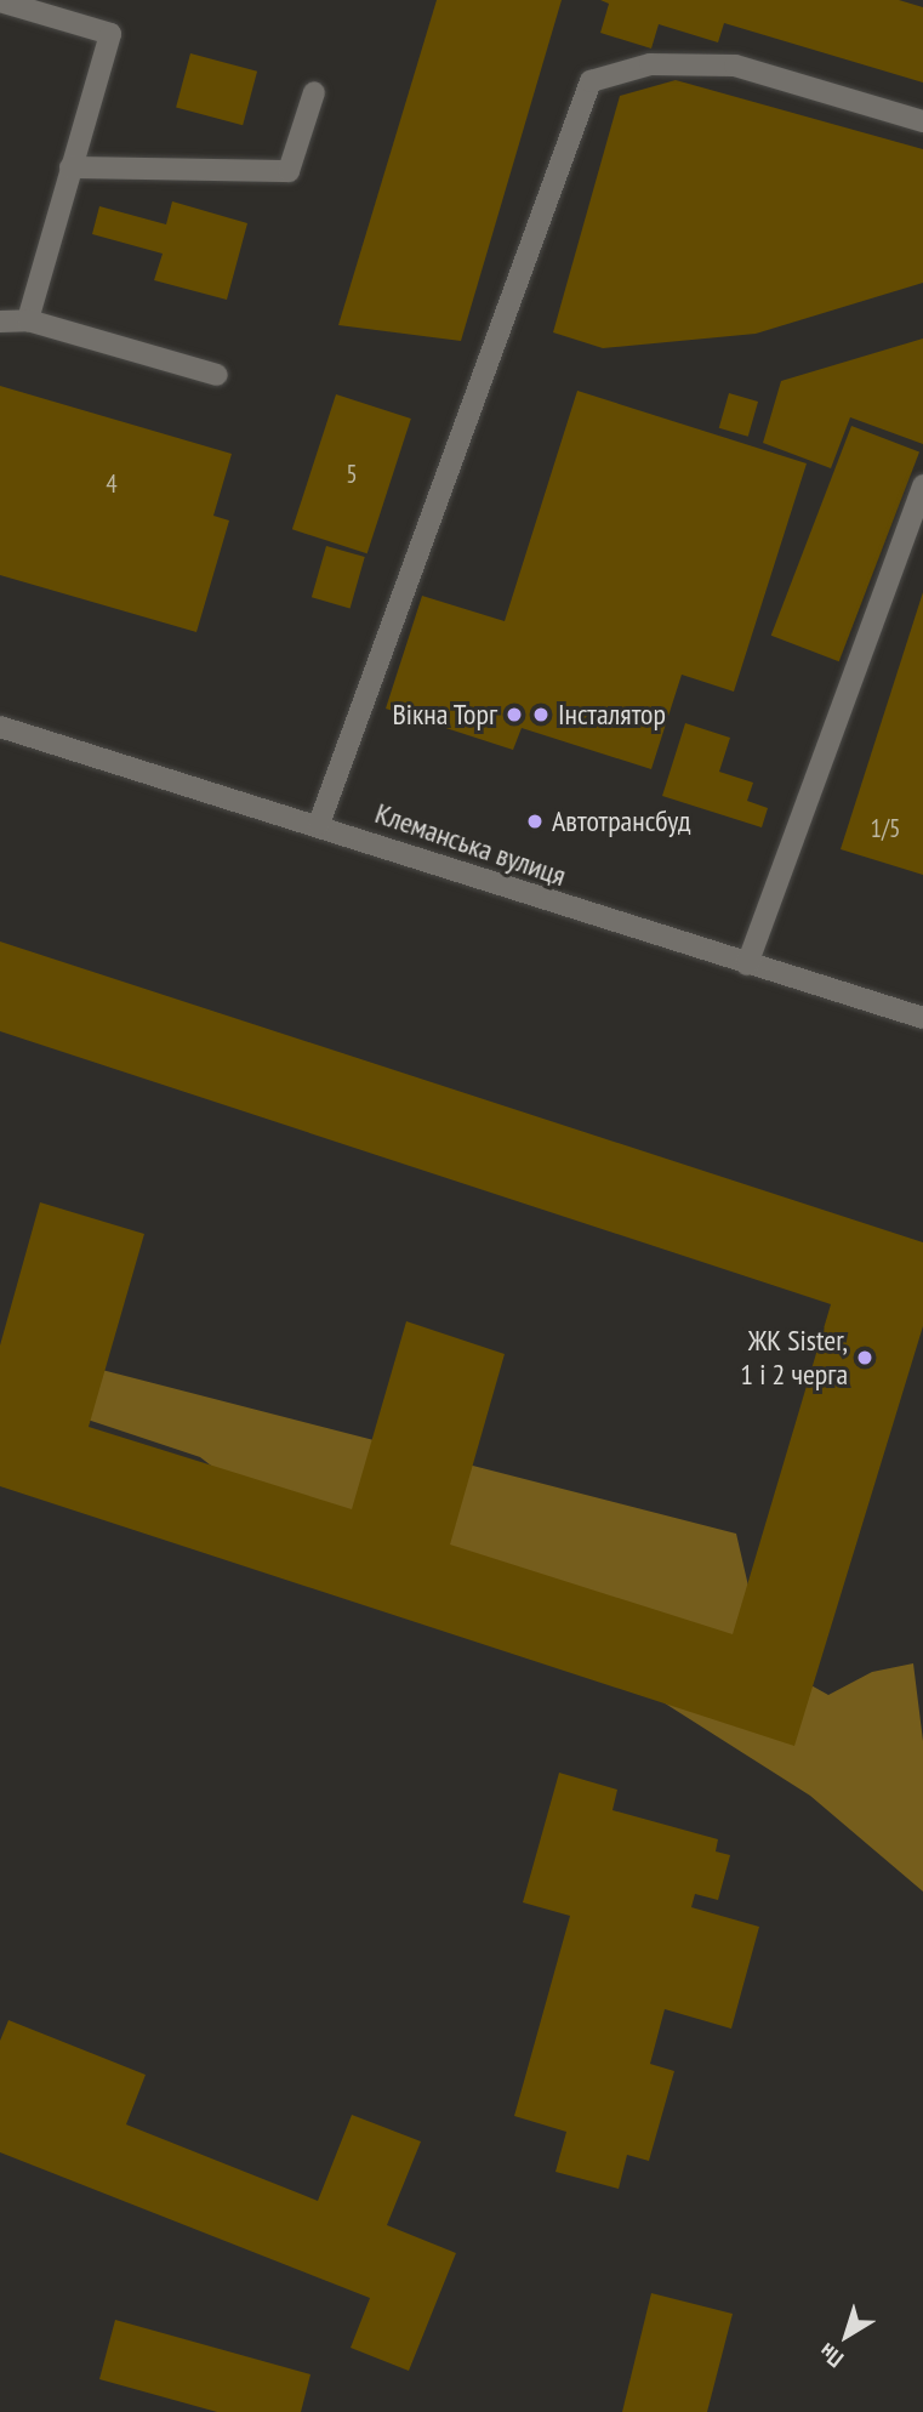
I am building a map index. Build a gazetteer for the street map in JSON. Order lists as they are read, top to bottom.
{
  "streets": {
    "street": ["Клеманська вулиця"]
  },
  "places": [
    "Вікна Торг",
    "Інсталятор",
    "Автотрансбуд",
    "ЖК Sister, 1 і 2 черга"
  ],
  "house_numbers": ["5", "4", "1/5"],
  "north": "bottom left"
}
